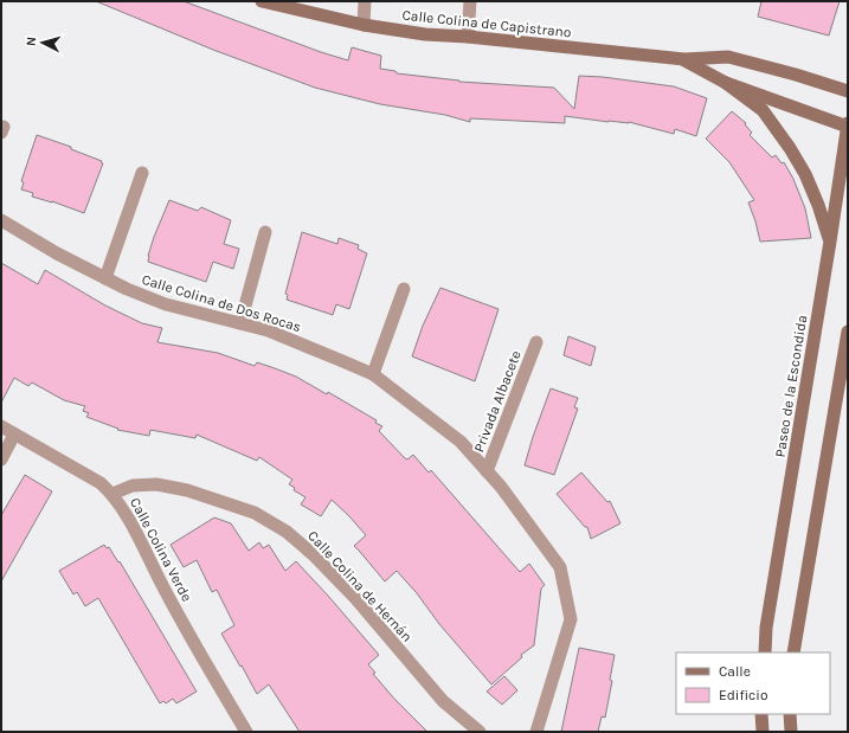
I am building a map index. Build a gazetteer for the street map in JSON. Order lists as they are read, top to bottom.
{
  "streets": {
    "main road": ["Calle Colina de Capistrano", "Paseo de la Escondida"],
    "street": [
      "Calle Colina de Dos Rocas",
      "Privada Albacete",
      "Calle Colina Verde",
      "Calle Colina de Hernán"
    ]
  },
  "crossings": [
    ["Calle Colina de Capistrano", "Paseo de la Escondida"],
    ["Calle Colina de Dos Rocas", "Privada Albacete"],
    ["Calle Colina Verde", "Calle Colina de Hernán"]
  ],
  "legend": ["Calle", "Edificio"],
  "north": "left"
}
